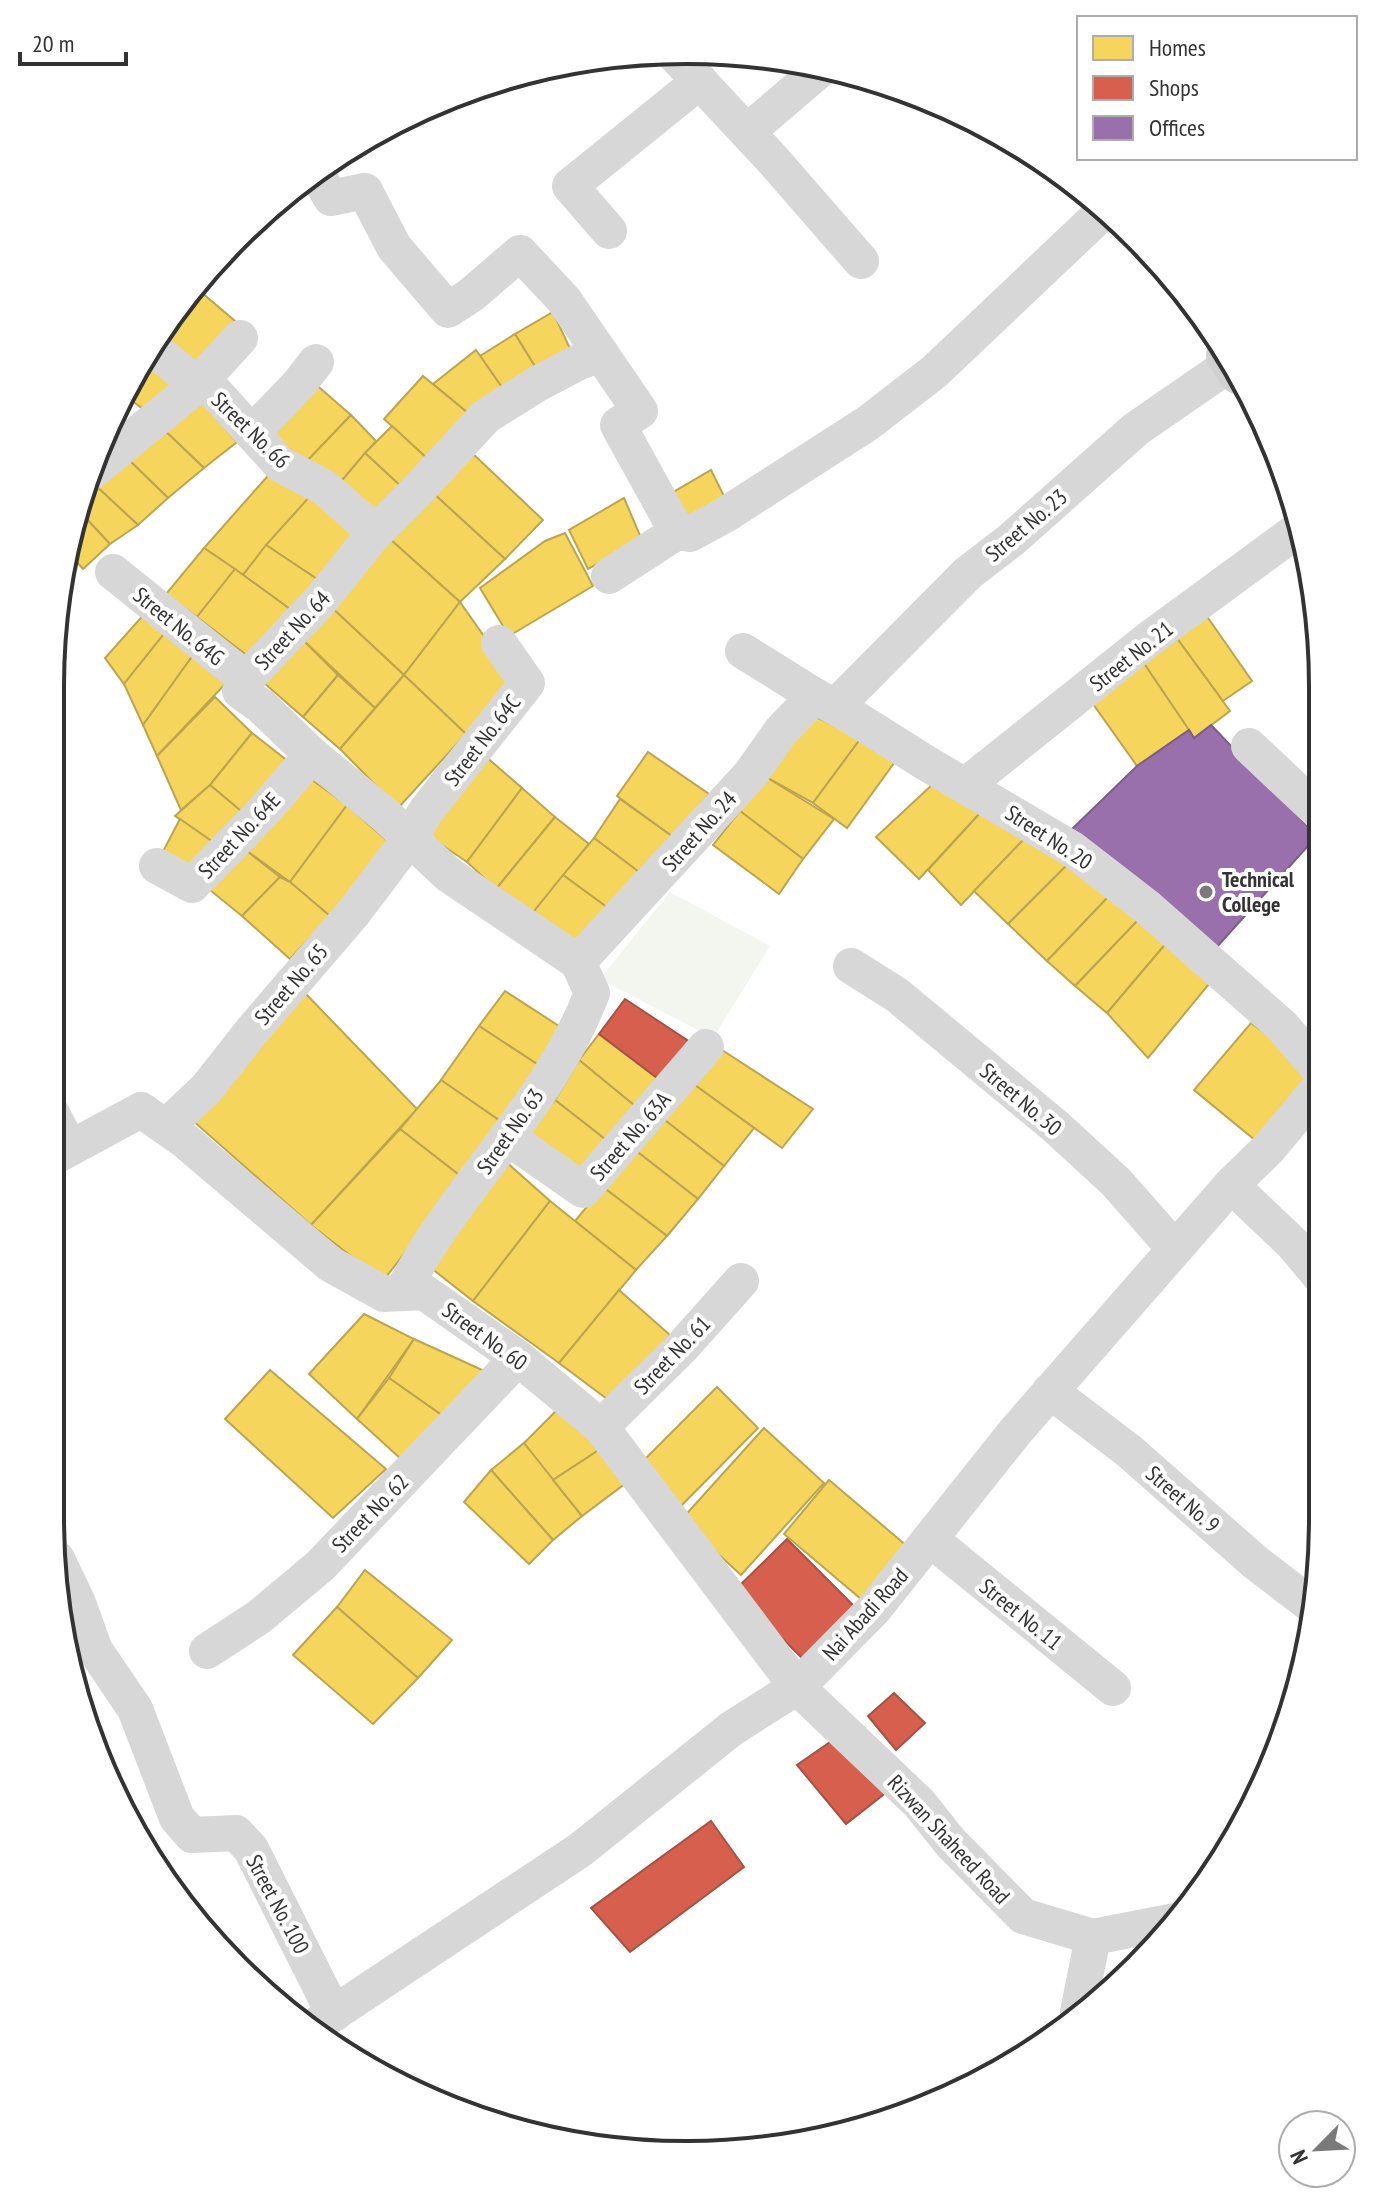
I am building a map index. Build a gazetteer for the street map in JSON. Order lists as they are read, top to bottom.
{
  "streets": {
    "street": [
      "Street No. 66",
      "Street No. 23",
      "Street No. 64G",
      "Street No. 64",
      "Street No. 21",
      "Street No. 64C",
      "Street No. 24",
      "Street No. 64E",
      "Street No. 20",
      "Street No. 65",
      "Street No. 30",
      "Street No. 63",
      "Street No. 63A",
      "Street No. 60",
      "Street No. 61",
      "Street No. 9",
      "Street No. 62",
      "Nai Abadi Road",
      "Street No. 11",
      "Rizwan Shaheed Road",
      "Street No. 100"
    ]
  },
  "crossings": [
    ["Street No. 66", "Street No. 64"],
    ["Street No. 23", "Street No. 24"],
    ["Street No. 23", "Street No. 20"],
    ["Street No. 64G", "Street No. 64"],
    ["Street No. 64", "Street No. 64C"],
    ["Street No. 64", "Street No. 24"],
    ["Street No. 64", "Street No. 64E"],
    ["Street No. 64", "Street No. 65"],
    ["Street No. 64", "Street No. 63"],
    ["Street No. 21", "Street No. 20"],
    ["Street No. 64C", "Street No. 65"],
    ["Street No. 24", "Street No. 20"],
    ["Street No. 24", "Street No. 63"],
    ["Street No. 65", "Street No. 60"],
    ["Street No. 30", "Nai Abadi Road"],
    ["Street No. 63", "Street No. 63A"],
    ["Street No. 63", "Street No. 60"],
    ["Street No. 60", "Street No. 61"],
    ["Street No. 60", "Street No. 62"],
    ["Street No. 60", "Nai Abadi Road"],
    ["Street No. 60", "Rizwan Shaheed Road"],
    ["Street No. 9", "Nai Abadi Road"],
    ["Nai Abadi Road", "Street No. 11"],
    ["Nai Abadi Road", "Rizwan Shaheed Road"],
    ["Nai Abadi Road", "Street No. 100"]
  ],
  "places": ["Technical College"],
  "legend": ["Homes", "Shops", "Offices"],
  "scale_bar": "20 m",
  "north": "bottom left"
}
